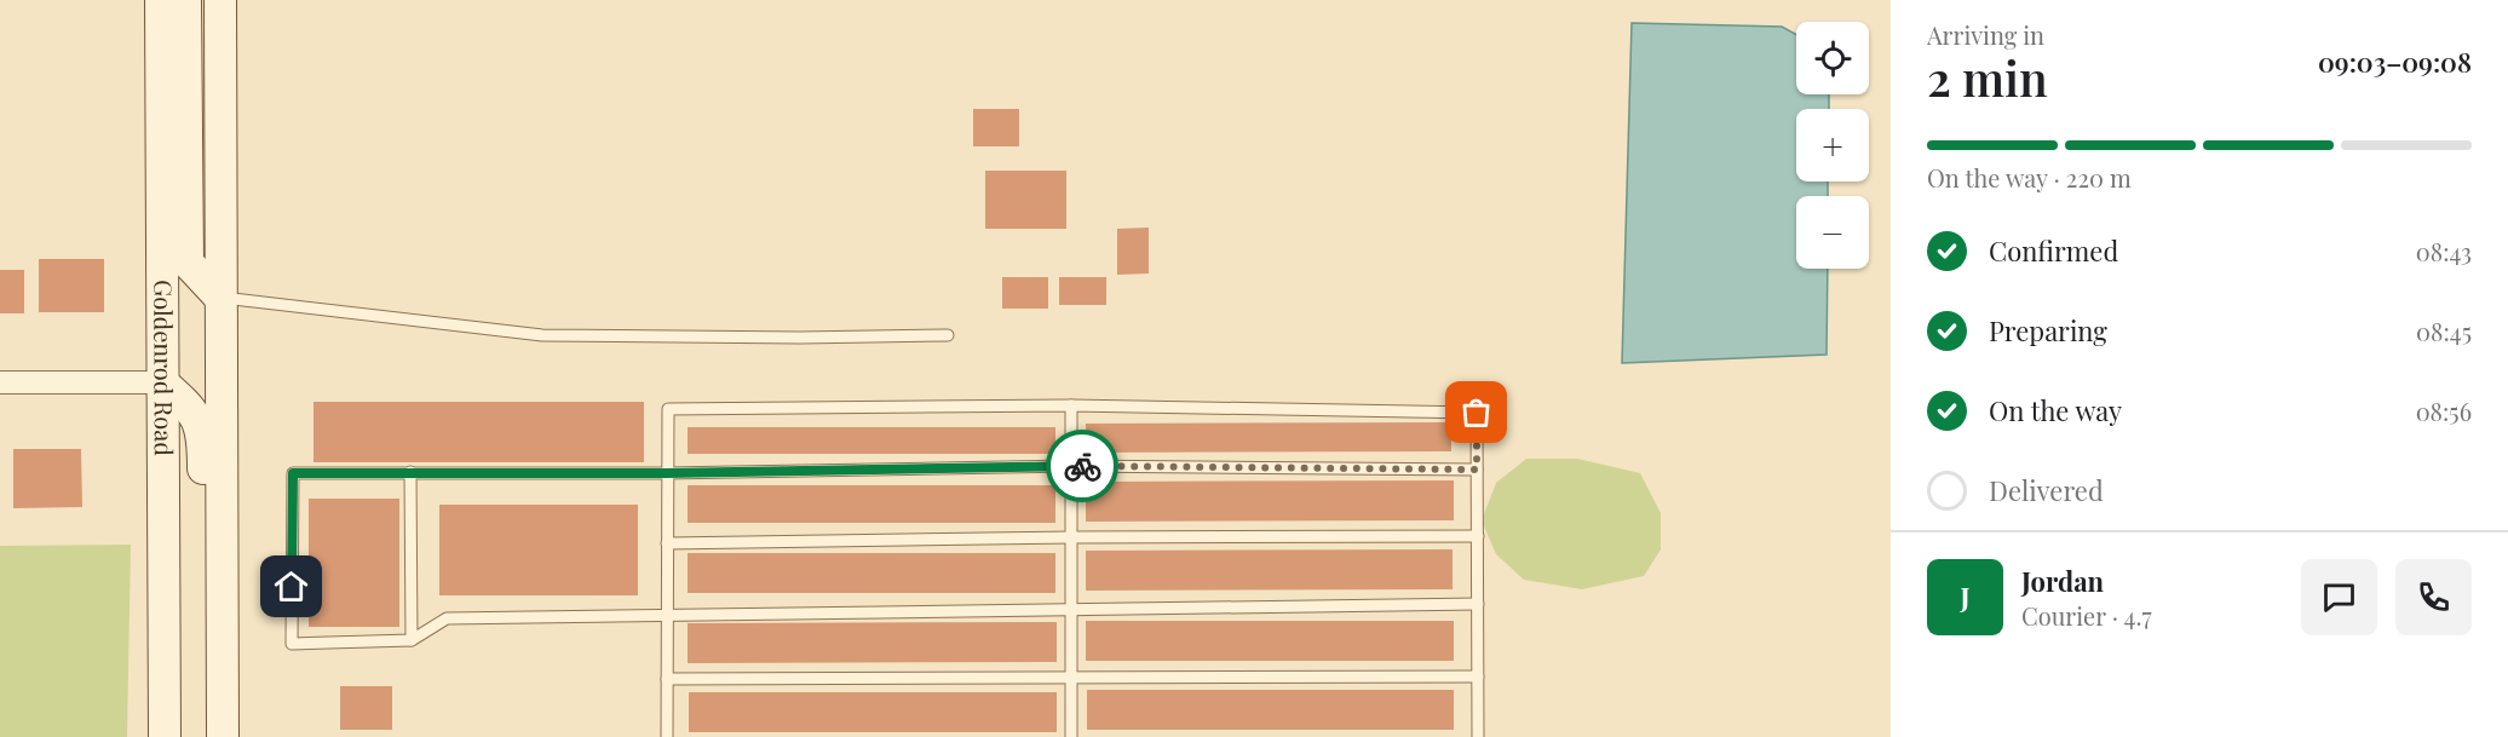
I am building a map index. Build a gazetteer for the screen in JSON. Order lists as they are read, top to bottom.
{
  "streets": {
    "main road": ["Goldenrod Road"]
  },
  "page": {
    "heading": ["2 min", "Arriving in", "09:03–09:08"],
    "panel": ["Jordan", "Courier · 4.7"],
    "map_buttons": ["+", "−"],
    "bar": "On the way · 220 m",
    "list": [
      ["Confirmed", "08:43"],
      ["Preparing", "08:45"],
      ["On the way", "08:56"],
      "Delivered"
    ],
    "round": "J"
  }
}
